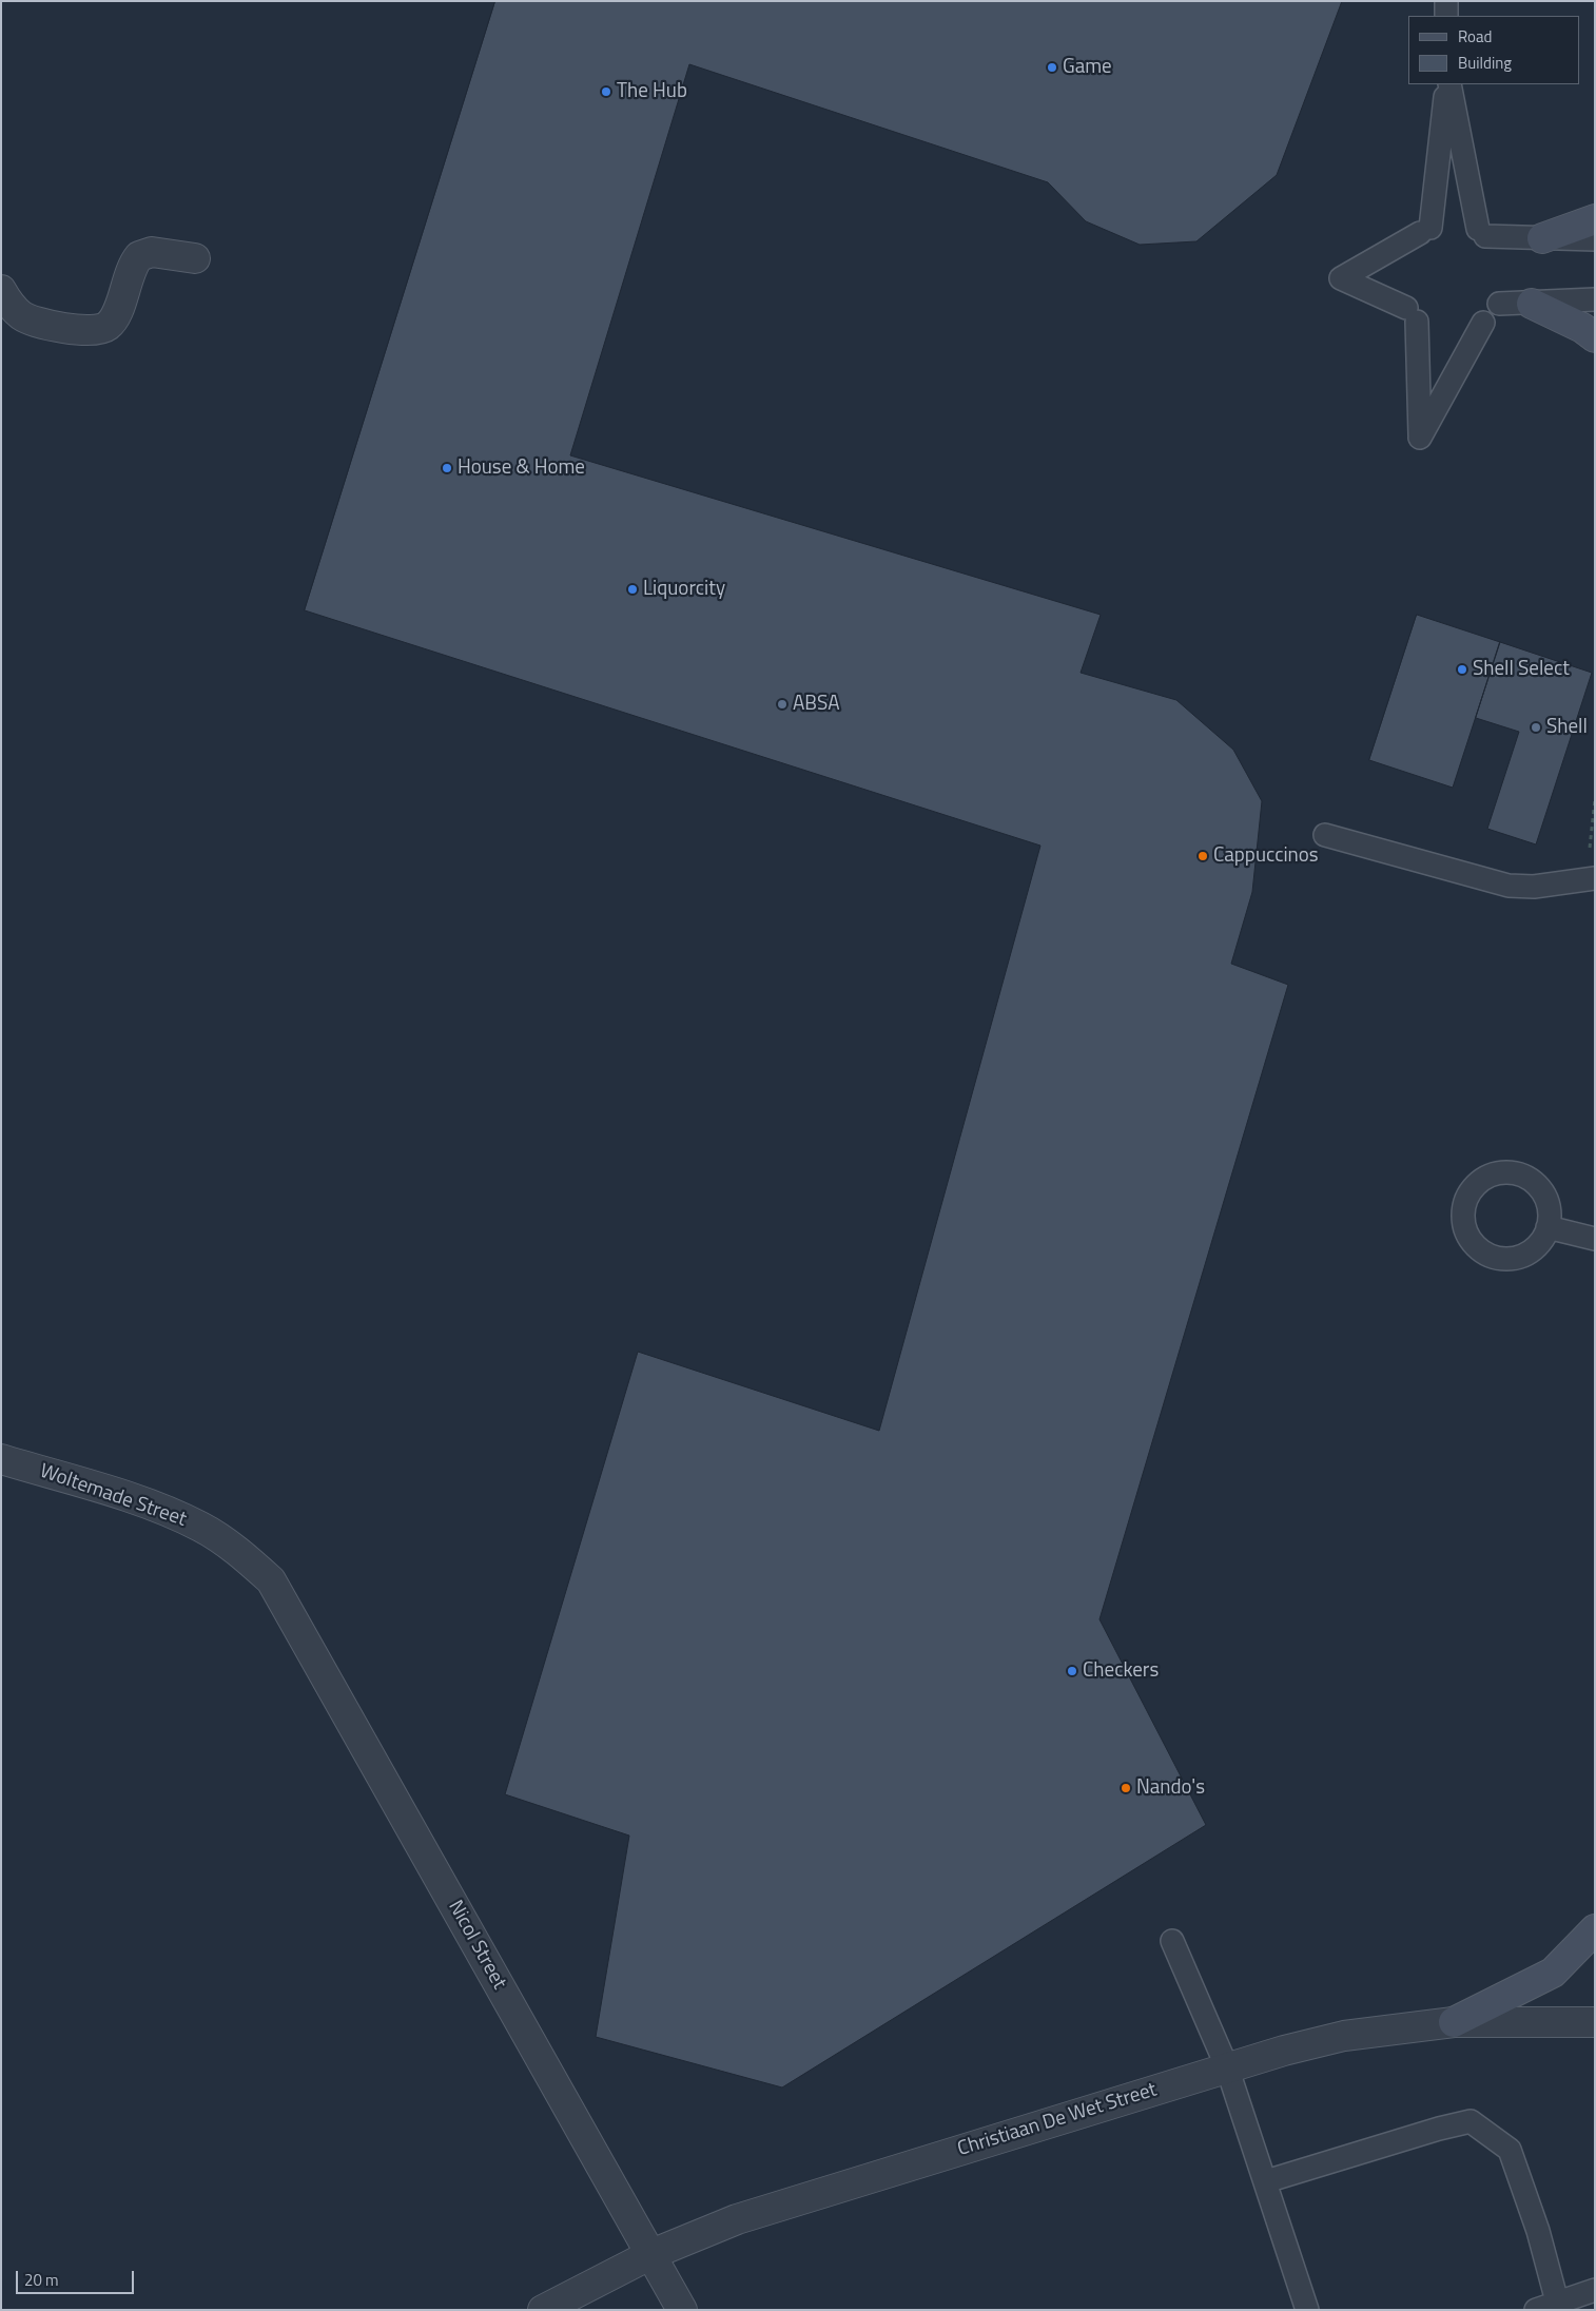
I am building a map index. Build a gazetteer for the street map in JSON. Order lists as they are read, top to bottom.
{
  "streets": {
    "street": ["Woltemade Street", "Nicol Street", "Christiaan De Wet Street"]
  },
  "crossings": [
    ["Woltemade Street", "Nicol Street"],
    ["Nicol Street", "Christiaan De Wet Street"]
  ],
  "places": [
    "Game",
    "The Hub",
    "House & Home",
    "Liquorcity",
    "Shell Select",
    "ABSA",
    "Shell",
    "Cappuccinos",
    "Checkers",
    "Nando's"
  ],
  "legend": ["Road", "Building"],
  "scale_bar": "20 m"
}
